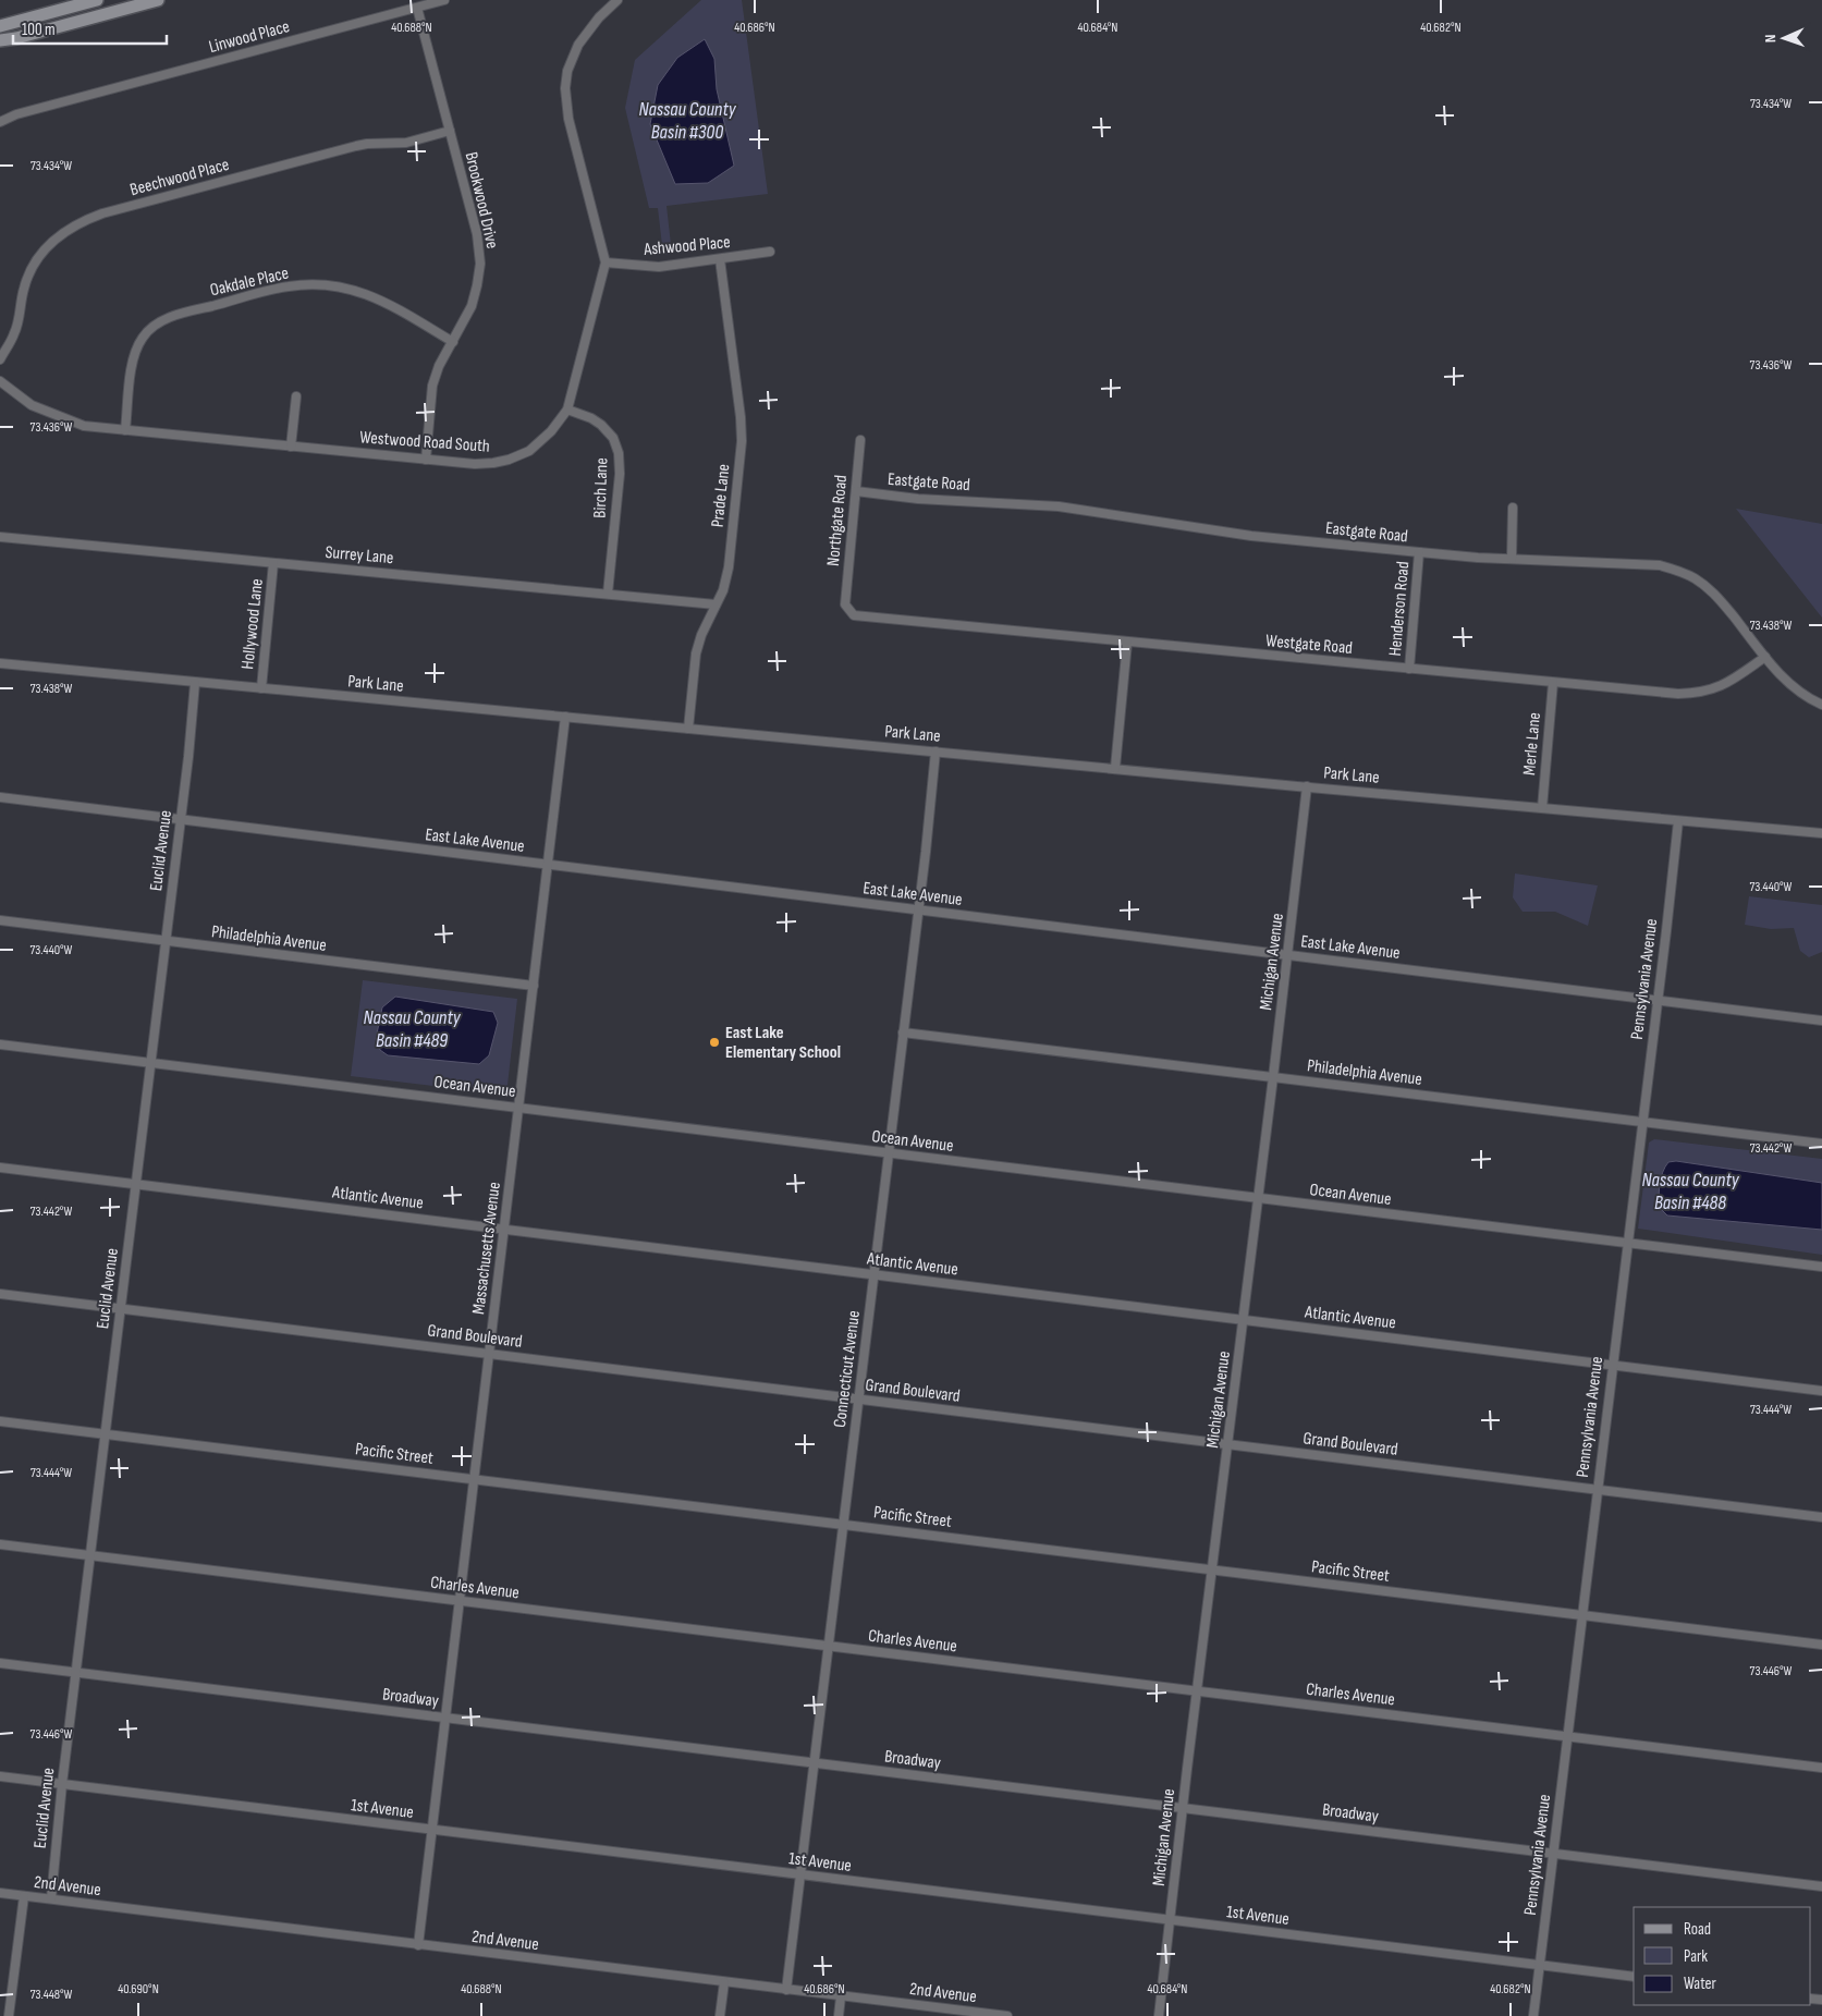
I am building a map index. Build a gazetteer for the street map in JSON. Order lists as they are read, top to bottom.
{
  "streets": {
    "street": [
      "Linwood Place",
      "Beechwood Place",
      "Brookwood Drive",
      "Ashwood Place",
      "Oakdale Place",
      "Westwood Road South",
      "Eastgate Road",
      "Birch Lane",
      "Prade Lane",
      "Northgate Road",
      "Surrey Lane",
      "Henderson Road",
      "Hollywood Lane",
      "Westgate Road",
      "Park Lane",
      "Merle Lane",
      "East Lake Avenue",
      "Euclid Avenue",
      "Philadelphia Avenue",
      "Michigan Avenue",
      "Pennsylvania Avenue",
      "Ocean Avenue",
      "Atlantic Avenue",
      "Massachusetts Avenue",
      "Grand Boulevard",
      "Connecticut Avenue",
      "Pacific Street",
      "Charles Avenue",
      "Broadway",
      "1st Avenue",
      "2nd Avenue"
    ]
  },
  "crossings": [
    ["Linwood Place", "Brookwood Drive"],
    ["Beechwood Place", "Brookwood Drive"],
    ["Brookwood Drive", "Oakdale Place"],
    ["Brookwood Drive", "Westwood Road South"],
    ["Ashwood Place", "Westwood Road South"],
    ["Ashwood Place", "Prade Lane"],
    ["Oakdale Place", "Westwood Road South"],
    ["Westwood Road South", "Birch Lane"],
    ["Eastgate Road", "Northgate Road"],
    ["Eastgate Road", "Henderson Road"],
    ["Eastgate Road", "Westgate Road"],
    ["Birch Lane", "Surrey Lane"],
    ["Prade Lane", "Surrey Lane"],
    ["Prade Lane", "Park Lane"],
    ["Northgate Road", "Westgate Road"],
    ["Surrey Lane", "Hollywood Lane"],
    ["Henderson Road", "Westgate Road"],
    ["Hollywood Lane", "Park Lane"],
    ["Westgate Road", "Merle Lane"],
    ["Park Lane", "Merle Lane"],
    ["Park Lane", "Euclid Avenue"],
    ["Park Lane", "Michigan Avenue"],
    ["Park Lane", "Pennsylvania Avenue"],
    ["Park Lane", "Massachusetts Avenue"],
    ["Park Lane", "Connecticut Avenue"],
    ["East Lake Avenue", "Euclid Avenue"],
    ["East Lake Avenue", "Michigan Avenue"],
    ["East Lake Avenue", "Pennsylvania Avenue"],
    ["East Lake Avenue", "Massachusetts Avenue"],
    ["East Lake Avenue", "Connecticut Avenue"],
    ["Euclid Avenue", "Philadelphia Avenue"],
    ["Euclid Avenue", "Ocean Avenue"],
    ["Euclid Avenue", "Atlantic Avenue"],
    ["Euclid Avenue", "Grand Boulevard"],
    ["Euclid Avenue", "Pacific Street"],
    ["Euclid Avenue", "Charles Avenue"],
    ["Euclid Avenue", "Broadway"],
    ["Euclid Avenue", "1st Avenue"],
    ["Euclid Avenue", "2nd Avenue"],
    ["Philadelphia Avenue", "Michigan Avenue"],
    ["Philadelphia Avenue", "Pennsylvania Avenue"],
    ["Philadelphia Avenue", "Massachusetts Avenue"],
    ["Philadelphia Avenue", "Connecticut Avenue"],
    ["Michigan Avenue", "Ocean Avenue"],
    ["Michigan Avenue", "Atlantic Avenue"],
    ["Michigan Avenue", "Grand Boulevard"],
    ["Michigan Avenue", "Pacific Street"],
    ["Michigan Avenue", "Charles Avenue"],
    ["Michigan Avenue", "Broadway"],
    ["Michigan Avenue", "1st Avenue"],
    ["Pennsylvania Avenue", "Ocean Avenue"],
    ["Pennsylvania Avenue", "Atlantic Avenue"],
    ["Pennsylvania Avenue", "Grand Boulevard"],
    ["Pennsylvania Avenue", "Pacific Street"],
    ["Pennsylvania Avenue", "Charles Avenue"],
    ["Pennsylvania Avenue", "Broadway"],
    ["Pennsylvania Avenue", "1st Avenue"],
    ["Ocean Avenue", "Massachusetts Avenue"],
    ["Ocean Avenue", "Connecticut Avenue"],
    ["Atlantic Avenue", "Massachusetts Avenue"],
    ["Atlantic Avenue", "Connecticut Avenue"],
    ["Massachusetts Avenue", "Grand Boulevard"],
    ["Massachusetts Avenue", "Pacific Street"],
    ["Massachusetts Avenue", "Charles Avenue"],
    ["Massachusetts Avenue", "Broadway"],
    ["Massachusetts Avenue", "1st Avenue"],
    ["Massachusetts Avenue", "2nd Avenue"],
    ["Grand Boulevard", "Connecticut Avenue"],
    ["Connecticut Avenue", "Pacific Street"],
    ["Connecticut Avenue", "Charles Avenue"],
    ["Connecticut Avenue", "Broadway"],
    ["Connecticut Avenue", "1st Avenue"],
    ["Connecticut Avenue", "2nd Avenue"]
  ],
  "water": ["Nassau County Basin #300", "Nassau County Basin #489", "Nassau County Basin #488"],
  "places": ["East Lake Elementary School"],
  "legend": ["Road", "Park", "Water"],
  "scale_bar": "100 m",
  "north": "left",
  "coordinates": [
    "40.688°N",
    "40.686°N",
    "40.684°N",
    "40.682°N",
    "73.434°W",
    "73.436°W",
    "73.438°W",
    "73.440°W",
    "73.442°W",
    "73.444°W",
    "73.446°W",
    "40.690°N",
    "73.448°W"
  ]
}
